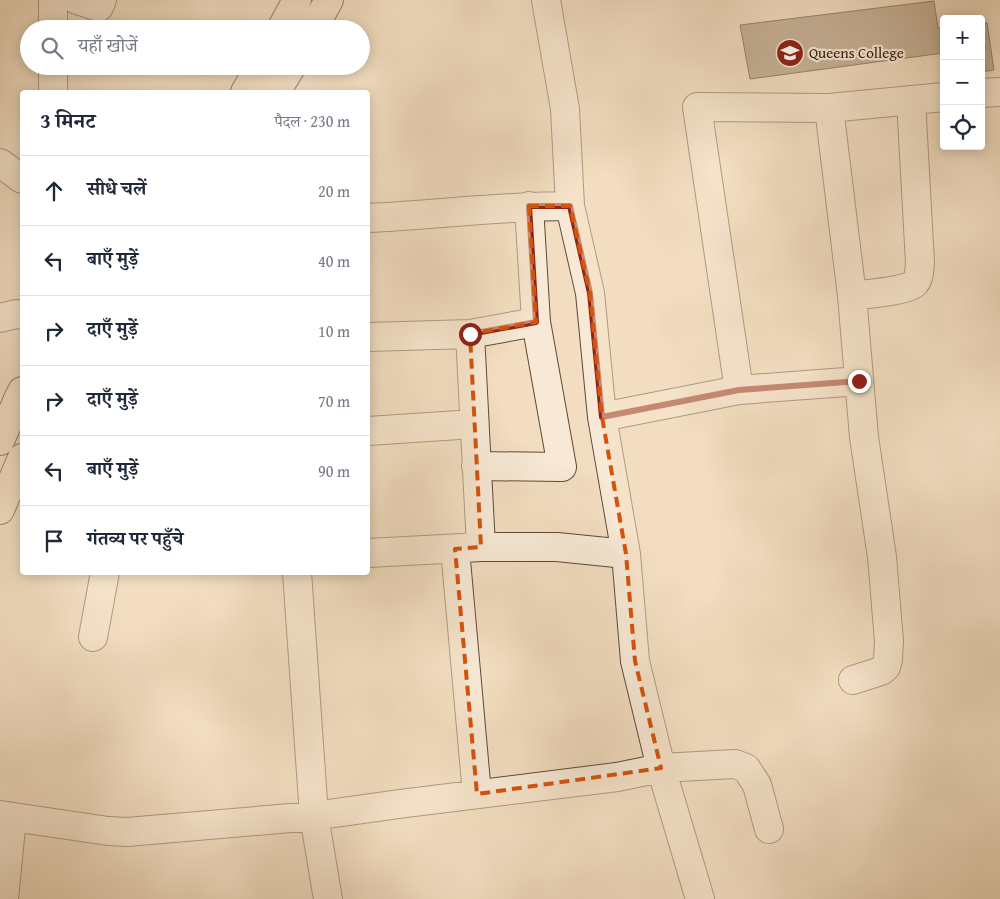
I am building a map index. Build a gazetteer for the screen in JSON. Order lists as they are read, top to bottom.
{
  "places": {
    "school or university": ["Queens College"]
  },
  "page": {
    "map_buttons": ["+", "−"],
    "search": "यहाँ खोजें",
    "heading": ["3 मिनट", "पैदल · 230 m"],
    "list": [
      ["सीधे चलें", "20 m"],
      ["बाएँ मुड़ें", "40 m"],
      ["दाएँ मुड़ें", "10 m"],
      ["दाएँ मुड़ें", "70 m"],
      ["बाएँ मुड़ें", "90 m"],
      "गंतव्य पर पहुँचे"
    ]
  }
}
